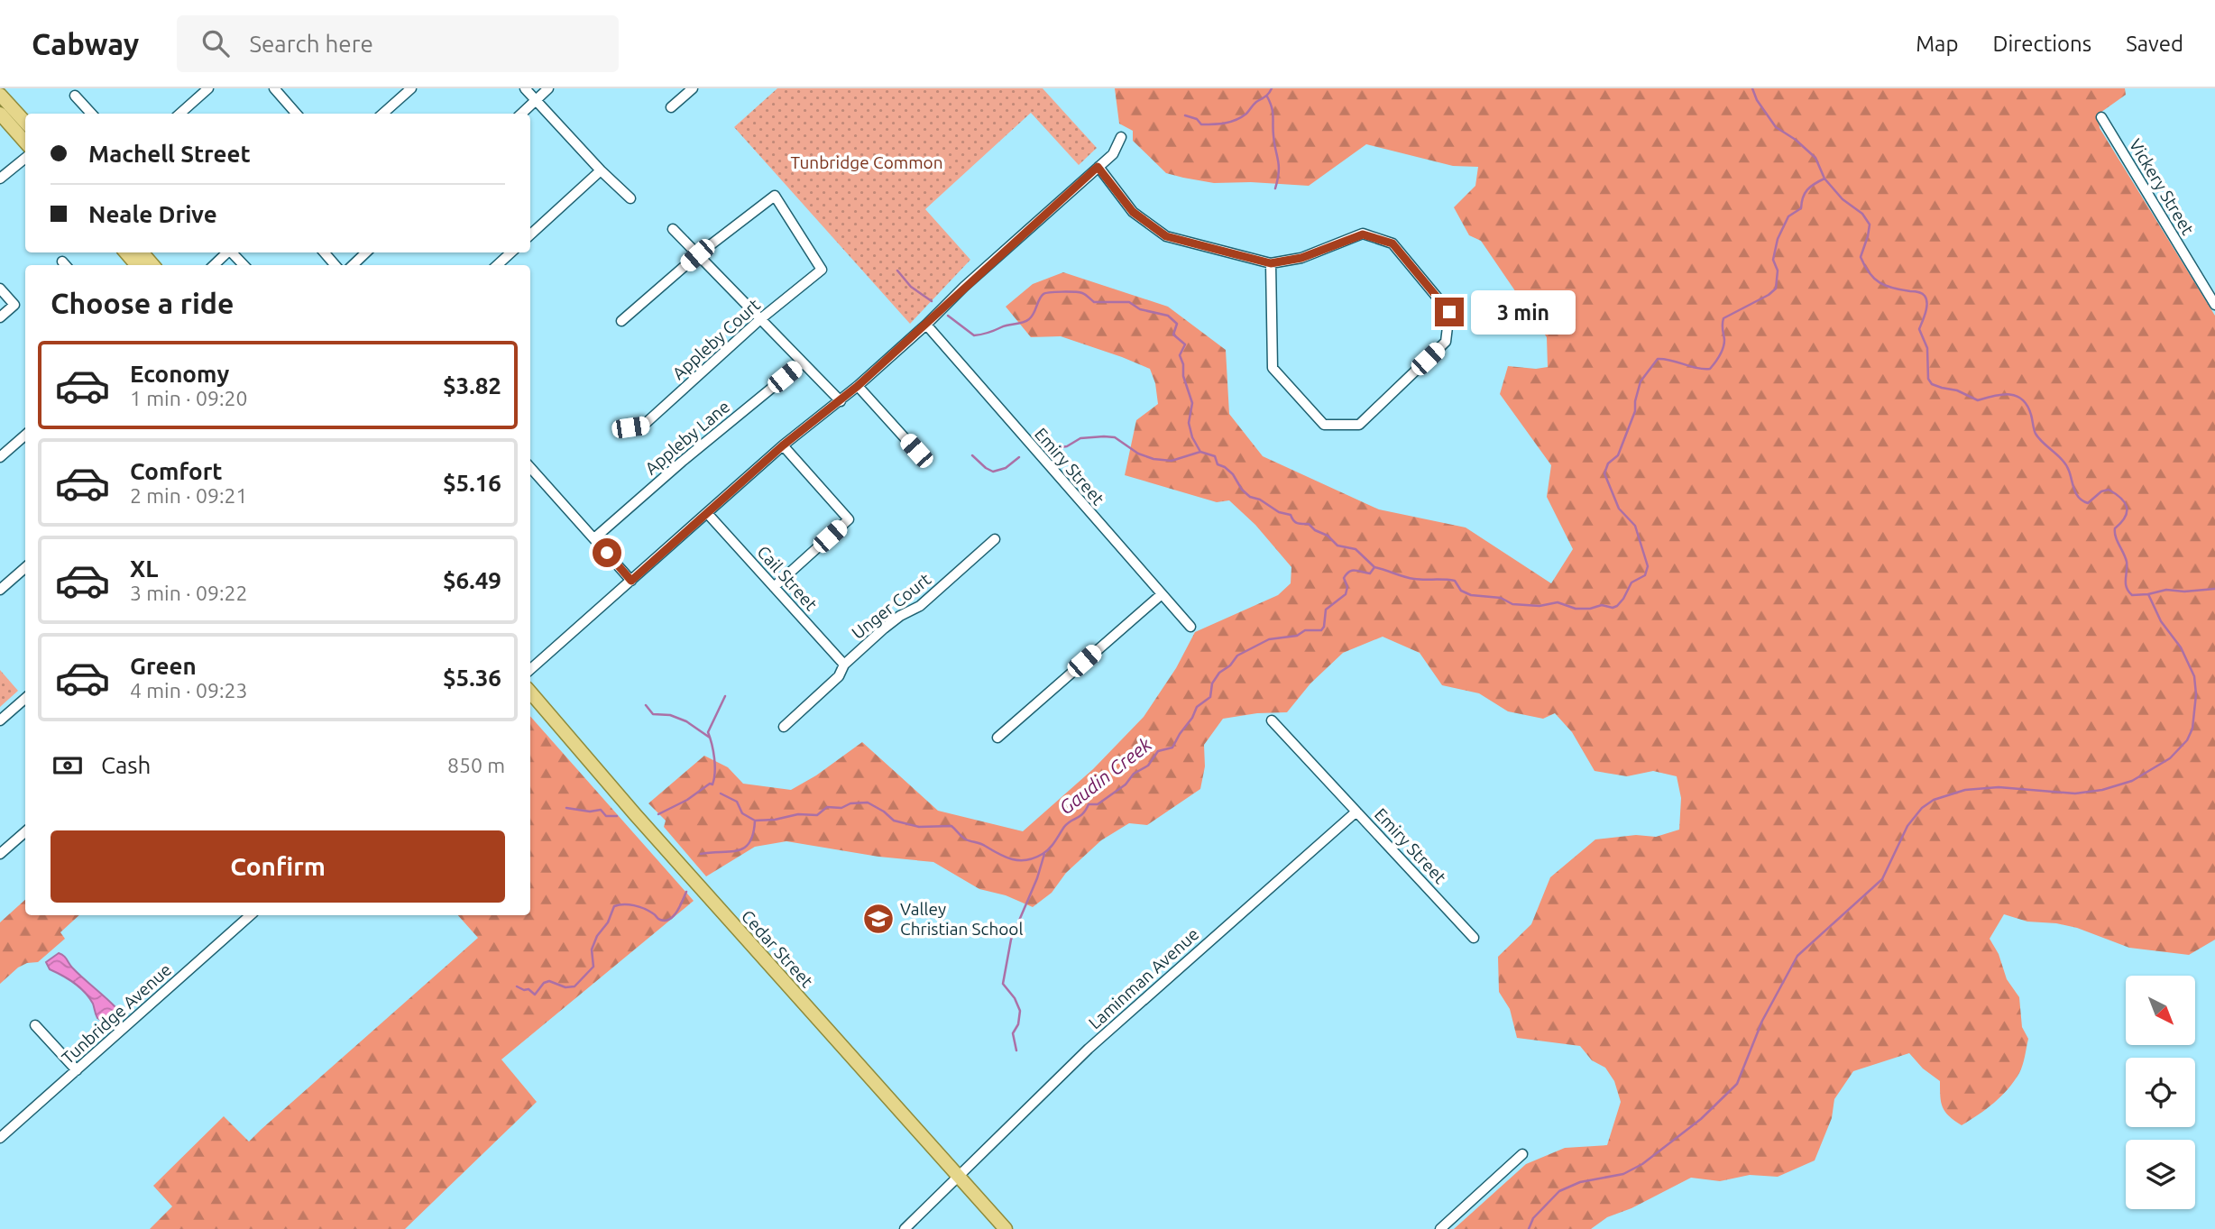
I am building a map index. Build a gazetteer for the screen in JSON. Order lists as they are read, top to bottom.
{
  "streets": {
    "main road": ["Cedar Street"],
    "street": [
      "Vickery Street",
      "Appleby Court",
      "Appleby Lane",
      "Emiry Street",
      "Cail Street",
      "Unger Court",
      "Laminman Avenue",
      "Tunbridge Avenue"
    ]
  },
  "crossings": [
    ["Emiry Street", "Laminman Avenue"],
    ["Cail Street", "Unger Court"],
    ["Cedar Street", "Laminman Avenue"]
  ],
  "water": ["Gaudin Creek"],
  "parks": ["Tunbridge Common"],
  "places": {
    "school or university": ["Valley Christian School"]
  },
  "north": "bottom right",
  "page": {
    "header": "Cabway",
    "search": "Search here",
    "nav": ["Map", "Directions", "Saved"],
    "banner": ["Machell Street", "Neale Drive"],
    "heading": "Choose a ride",
    "bubble": "3 min",
    "list": [
      {
        "name": "Economy",
        "note": "1 min · 09:20",
        "value": "$3.82"
      },
      {
        "name": "Comfort",
        "note": "2 min · 09:21",
        "value": "$5.16"
      },
      {
        "name": "XL",
        "note": "3 min · 09:22",
        "value": "$6.49"
      },
      {
        "name": "Green",
        "note": "4 min · 09:23",
        "value": "$5.36"
      }
    ],
    "pay": ["Cash", "850 m"],
    "buttons": "Confirm"
  }
}
